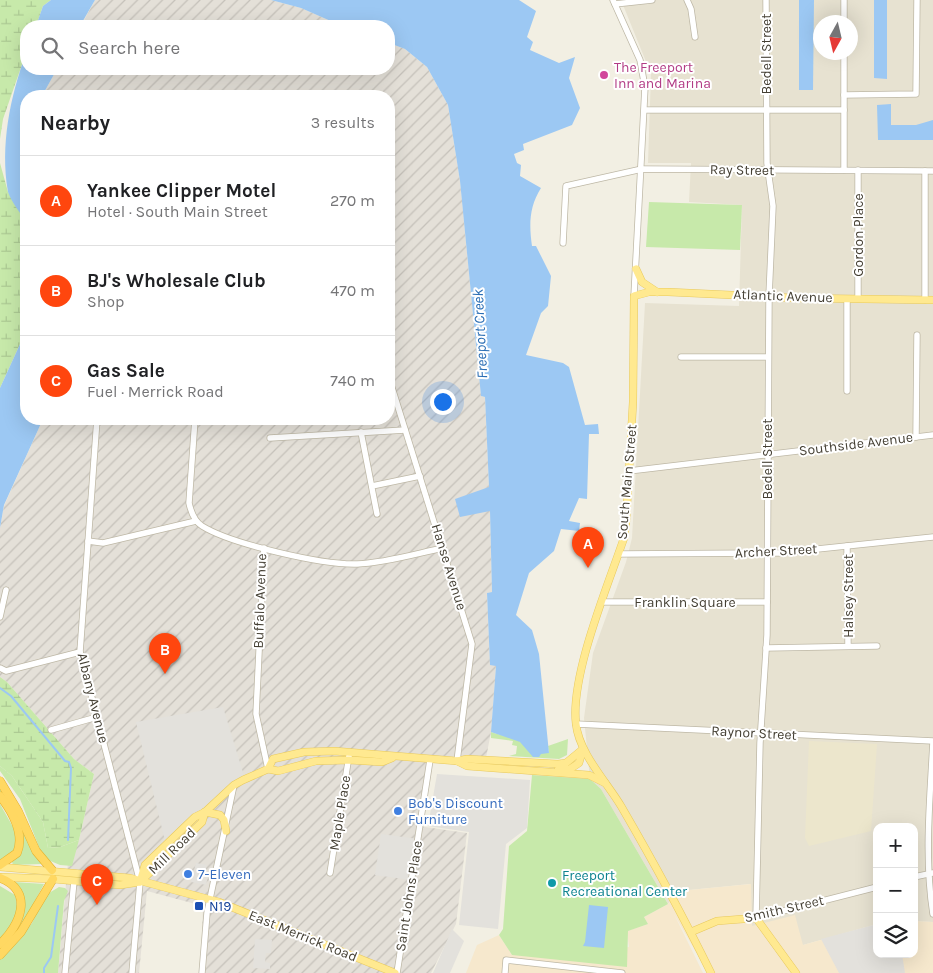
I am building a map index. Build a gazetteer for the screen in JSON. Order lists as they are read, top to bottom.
{
  "streets": {
    "main road": [
      "Atlantic Avenue",
      "South Main Street",
      "Mill Road",
      "Smith Street",
      "East Merrick Road"
    ],
    "street": [
      "Bedell Street",
      "Ray Street",
      "Gordon Place",
      "Southside Avenue",
      "Archer Street",
      "Hanse Avenue",
      "Halsey Street",
      "Buffalo Avenue",
      "Franklin Square",
      "Albany Avenue",
      "Raynor Street",
      "Maple Place",
      "Saint Johns Place"
    ]
  },
  "crossings": [
    ["Bedell Street", "Ray Street"],
    ["Bedell Street", "Atlantic Avenue"],
    ["Bedell Street", "Southside Avenue"],
    ["Bedell Street", "Archer Street"],
    ["Bedell Street", "Franklin Square"],
    ["Bedell Street", "Raynor Street"],
    ["Bedell Street", "Smith Street"],
    ["Ray Street", "Gordon Place"],
    ["Ray Street", "South Main Street"],
    ["Gordon Place", "Atlantic Avenue"],
    ["Atlantic Avenue", "South Main Street"],
    ["Southside Avenue", "South Main Street"],
    ["South Main Street", "Archer Street"],
    ["South Main Street", "Franklin Square"],
    ["South Main Street", "Raynor Street"],
    ["South Main Street", "Mill Road"],
    ["South Main Street", "Smith Street"],
    ["Archer Street", "Halsey Street"],
    ["Hanse Avenue", "Mill Road"],
    ["Buffalo Avenue", "Mill Road"],
    ["Albany Avenue", "Mill Road"],
    ["Albany Avenue", "East Merrick Road"],
    ["Maple Place", "Mill Road"],
    ["Mill Road", "Saint Johns Place"],
    ["Mill Road", "East Merrick Road"],
    ["Saint Johns Place", "East Merrick Road"]
  ],
  "water": ["Freeport Creek"],
  "places": {
    "other": [
      "The Freeport Inn and Marina",
      "Bob's Discount Furniture",
      "7-Eleven",
      "Freeport Recreational Center"
    ],
    "transit": ["N19"]
  },
  "north": "bottom",
  "page": {
    "search": "Search here",
    "heading": ["Nearby", "3 results"],
    "list": [
      {
        "mark": "A",
        "name": "Yankee Clipper Motel",
        "note": "Hotel · South Main Street",
        "value": "270 m"
      },
      {
        "mark": "B",
        "name": "BJ's Wholesale Club",
        "note": "Shop",
        "value": "470 m"
      },
      {
        "mark": "C",
        "name": "Gas Sale",
        "note": "Fuel · Merrick Road",
        "value": "740 m"
      }
    ],
    "pins": ["A", "B", "C"],
    "map_buttons": ["+", "−"]
  }
}
